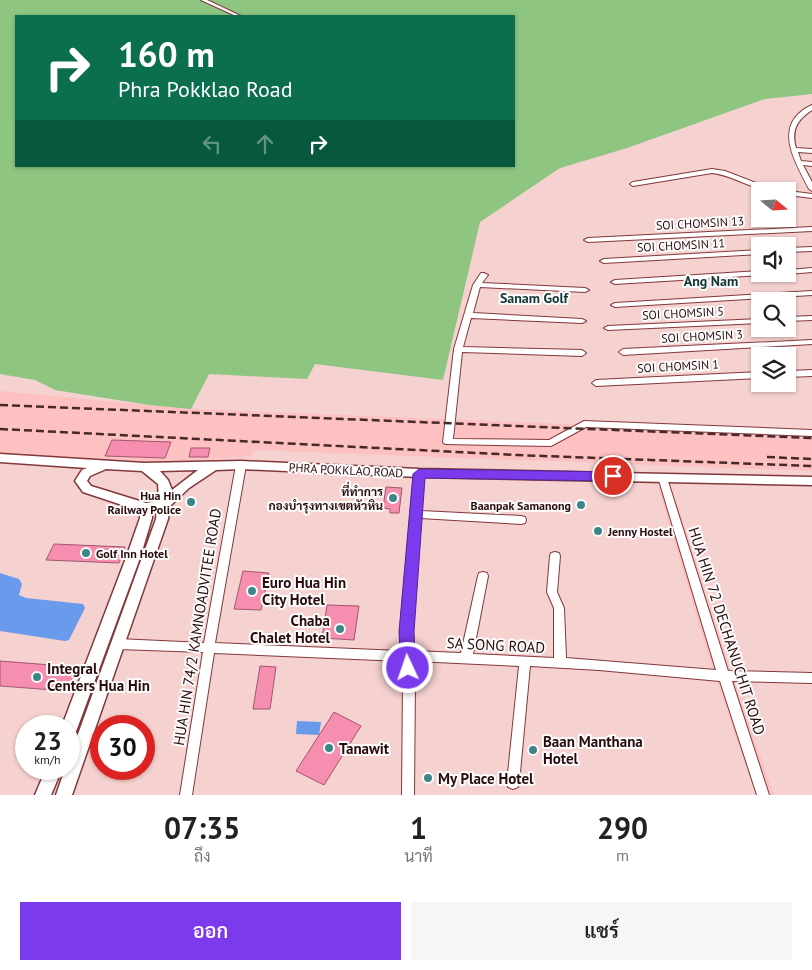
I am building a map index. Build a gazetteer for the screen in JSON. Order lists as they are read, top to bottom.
{
  "streets": {
    "street": [
      "SOI CHOMSIN 13",
      "SOI CHOMSIN 11",
      "SOI CHOMSIN 5",
      "SOI CHOMSIN 3",
      "SOI CHOMSIN 1",
      "PHRA POKKLAO ROAD",
      "HUA HIN 74/2 KAMNOADVITEE ROAD",
      "HUA HIN 72 DECHANUCHIT ROAD",
      "SA SONG ROAD"
    ]
  },
  "crossings": [
    ["PHRA POKKLAO ROAD", "HUA HIN 74/2 KAMNOADVITEE ROAD"],
    ["PHRA POKKLAO ROAD", "HUA HIN 72 DECHANUCHIT ROAD"],
    ["HUA HIN 74/2 KAMNOADVITEE ROAD", "SA SONG ROAD"],
    ["HUA HIN 72 DECHANUCHIT ROAD", "SA SONG ROAD"]
  ],
  "districts": ["Ang Nam", "Sanam Golf"],
  "places": [
    "ที่ทำการ กองบำรุงทางเขตหัวหิน",
    "Hua Hin Railway Police",
    "Baanpak Samanong",
    "Jenny Hostel",
    "Golf Inn Hotel",
    "Euro Hua Hin City Hotel",
    "Chaba Chalet Hotel",
    "Integral Centers Hua Hin",
    "Tanawit",
    "Baan Manthana Hotel",
    "My Place Hotel"
  ],
  "north": "right",
  "page": {
    "turn": ["160 m", "Phra Pokklao Road"],
    "speed": "23 km/h",
    "limit": "30",
    "eta": [
      "07:35",
      "ถึง",
      "1",
      "นาที",
      "290",
      "m"
    ],
    "buttons": ["ออก", "แชร์"]
  }
}
